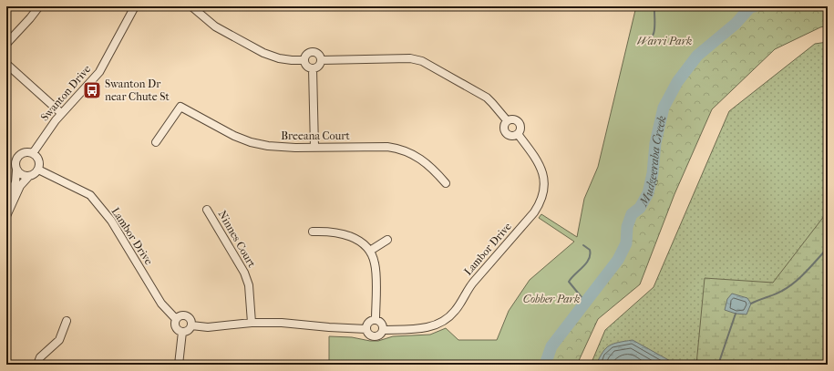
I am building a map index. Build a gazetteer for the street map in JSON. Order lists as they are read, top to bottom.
{
  "streets": {
    "street": [
      "Swanton Drive",
      "Breeana Court",
      "Lambor Drive",
      "Ninnes Court"
    ]
  },
  "crossings": [
    ["Swanton Drive", "Lambor Drive"],
    ["Lambor Drive", "Ninnes Court"]
  ],
  "water": ["Mudgeeraba Creek"],
  "parks": ["Warri Park", "Cobber Park"],
  "places": {
    "bus stop": ["Swanton Dr near Chute St"]
  }
}
